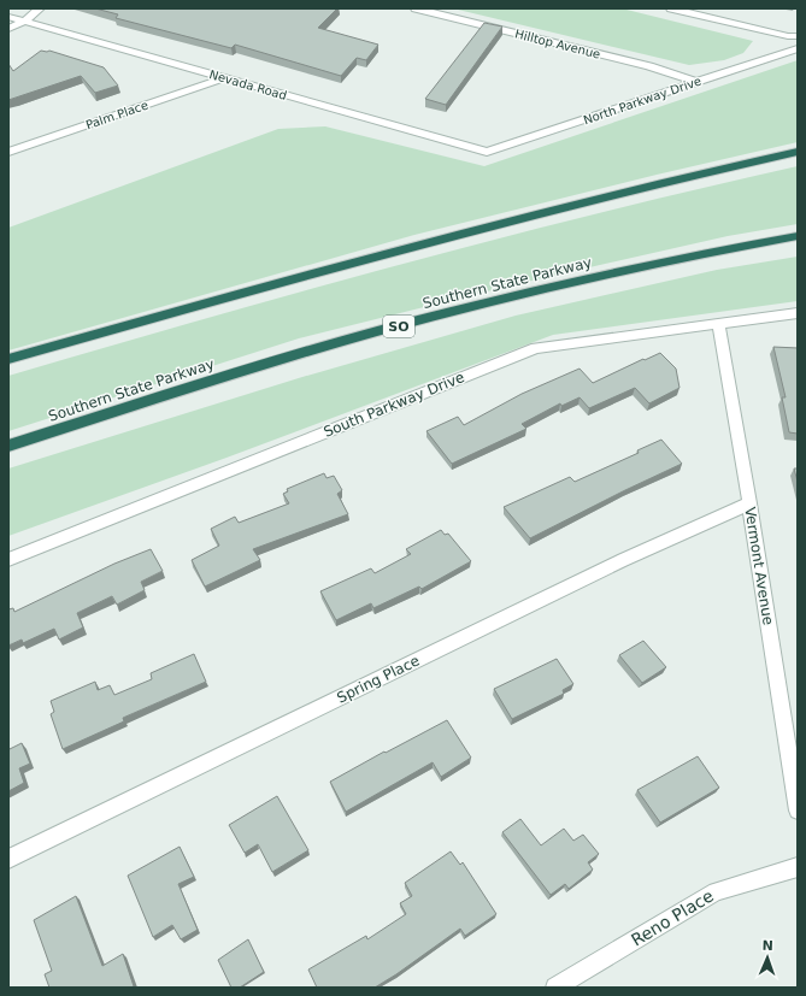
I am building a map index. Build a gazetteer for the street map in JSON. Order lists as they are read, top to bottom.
{
  "streets": {
    "highway": ["Southern State Parkway", "SO"],
    "street": [
      "Hilltop Avenue",
      "Nevada Road",
      "North Parkway Drive",
      "Palm Place",
      "South Parkway Drive",
      "Vermont Avenue",
      "Spring Place",
      "Reno Place"
    ]
  },
  "crossings": [
    ["Hilltop Avenue", "North Parkway Drive"],
    ["Nevada Road", "North Parkway Drive"],
    ["Nevada Road", "Palm Place"],
    ["South Parkway Drive", "Vermont Avenue"],
    ["Vermont Avenue", "Spring Place"]
  ],
  "north": "top"
}
